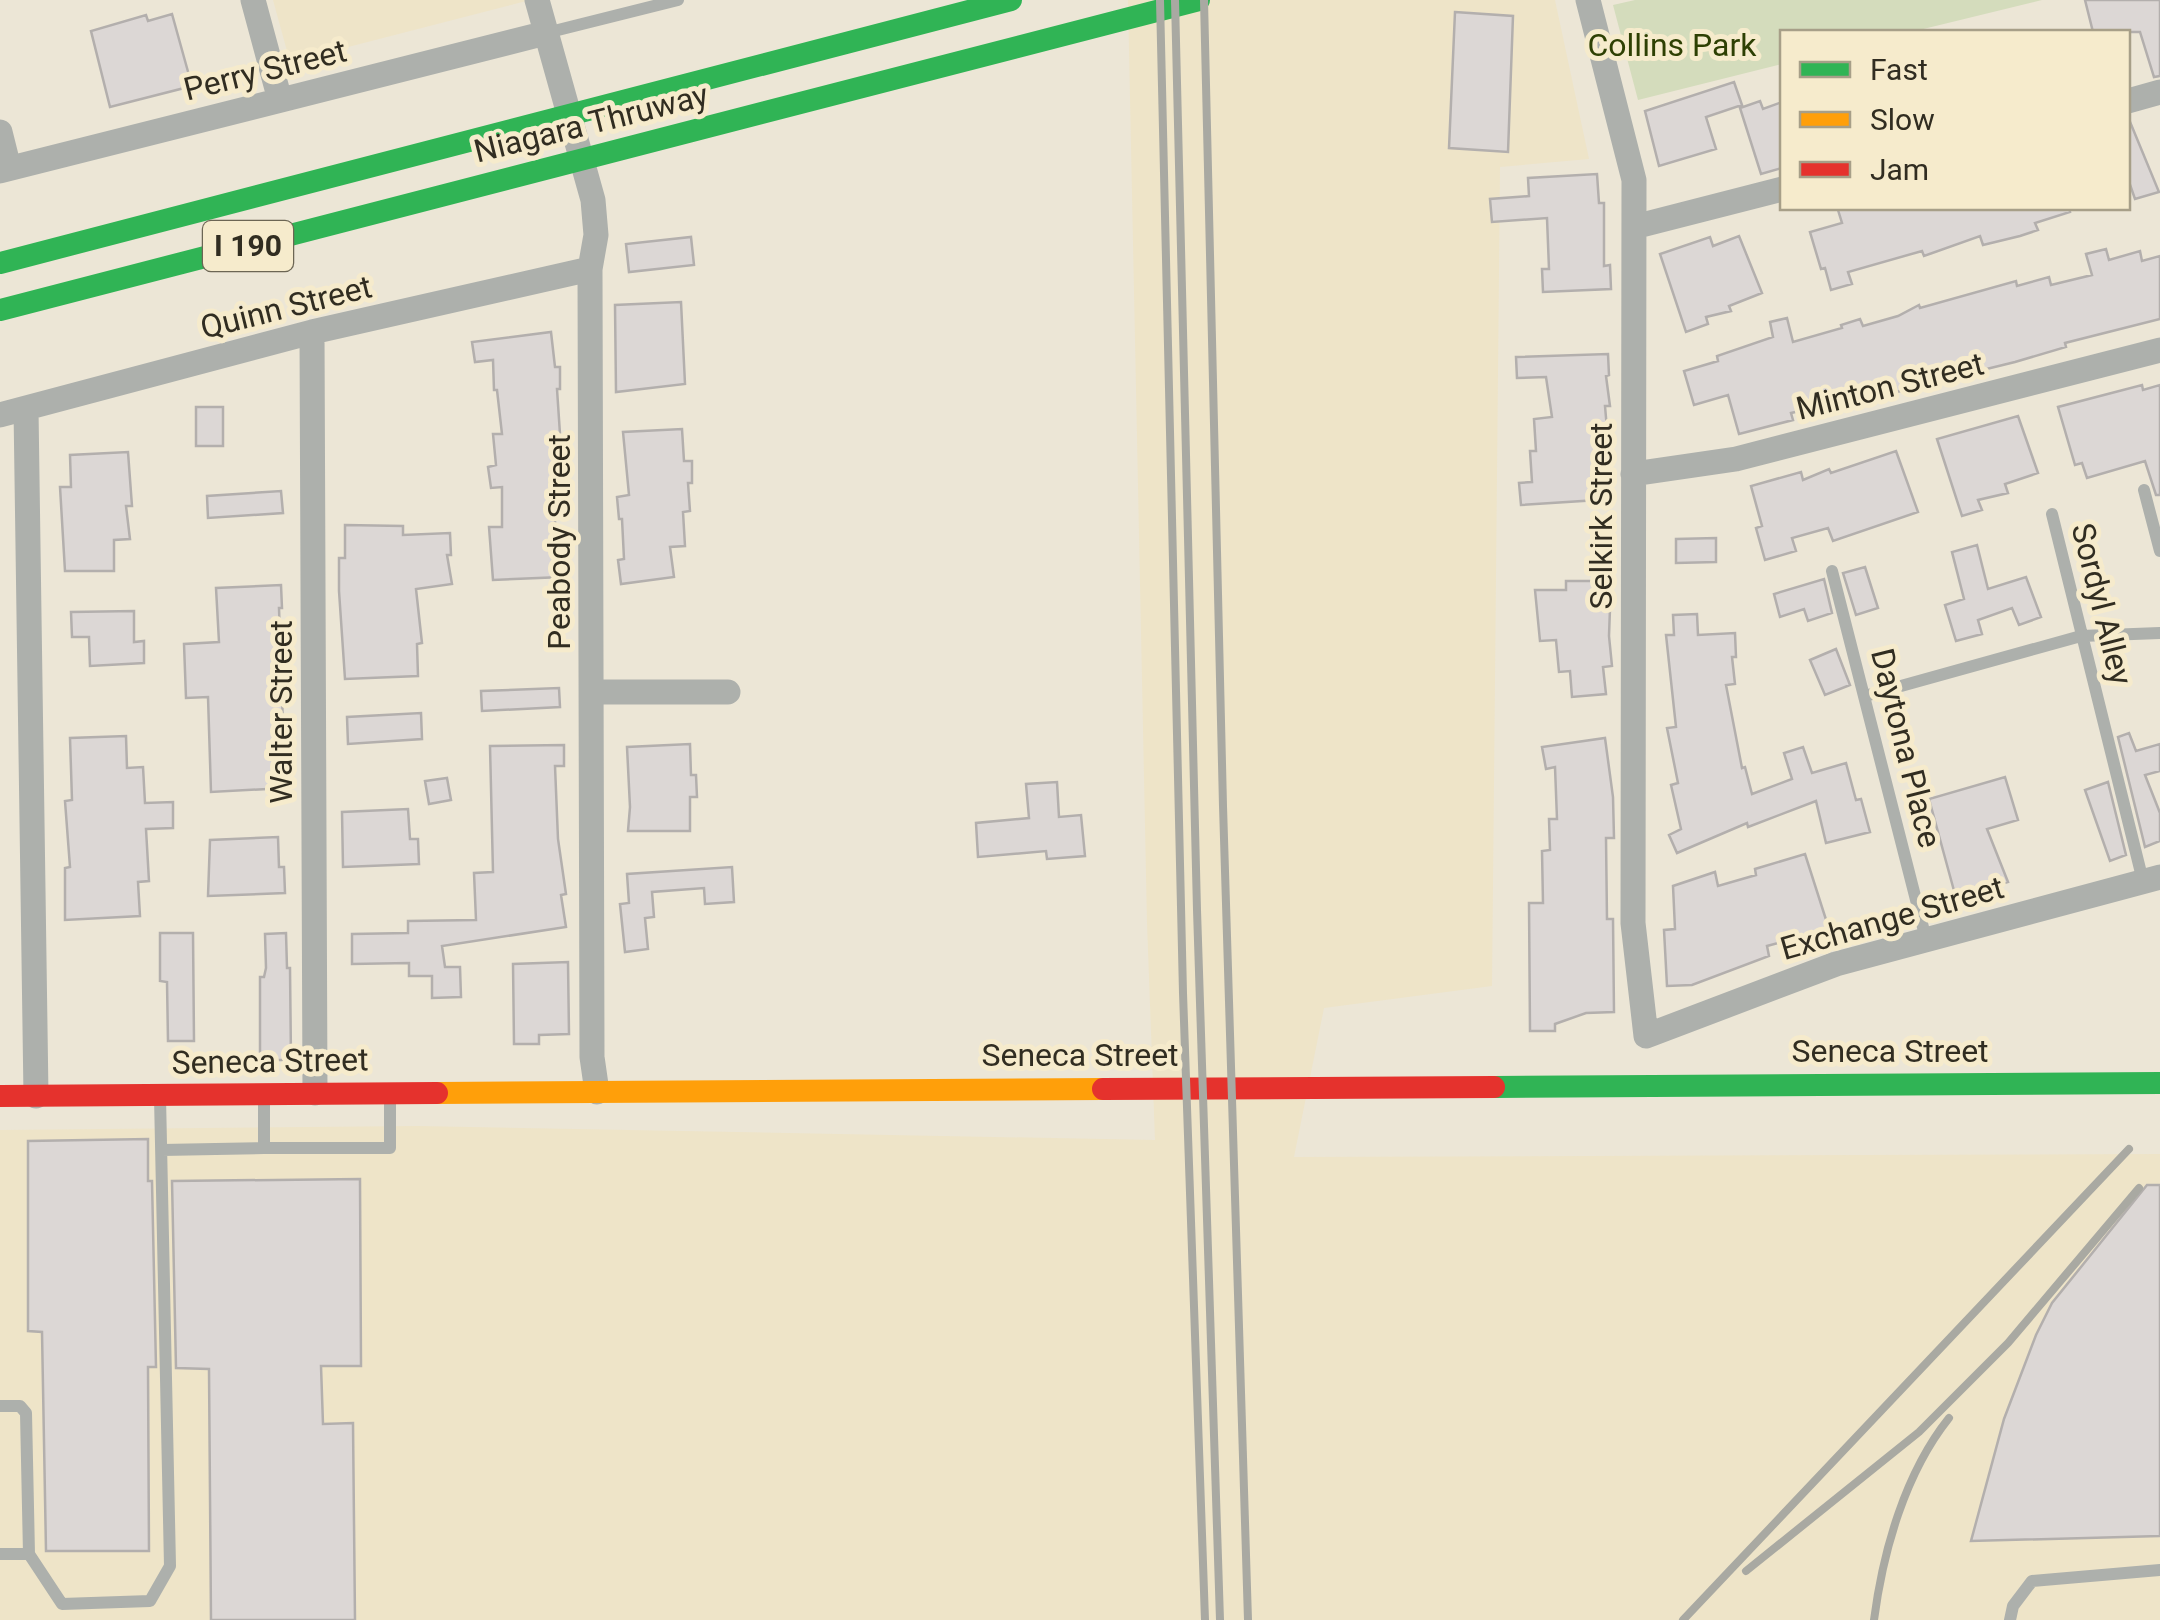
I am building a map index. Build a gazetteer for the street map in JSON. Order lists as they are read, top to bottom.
{
  "streets": {
    "main road": ["Niagara Thruway", "I 190", "Seneca Street"],
    "street": [
      "Perry Street",
      "Quinn Street",
      "Minton Street",
      "Selkirk Street",
      "Peabody Street",
      "Walter Street",
      "Exchange Street"
    ],
    "lane": ["Sordyl Alley", "Daytona Place"]
  },
  "crossings": [
    ["Perry Street", "Peabody Street"],
    ["Quinn Street", "Peabody Street"],
    ["Quinn Street", "Walter Street"],
    ["Minton Street", "Selkirk Street"],
    ["Selkirk Street", "Exchange Street"],
    ["Peabody Street", "Seneca Street"],
    ["Sordyl Alley", "Exchange Street"],
    ["Walter Street", "Seneca Street"],
    ["Daytona Place", "Exchange Street"]
  ],
  "parks": ["Collins Park"],
  "legend": ["Fast", "Slow", "Jam"]
}
